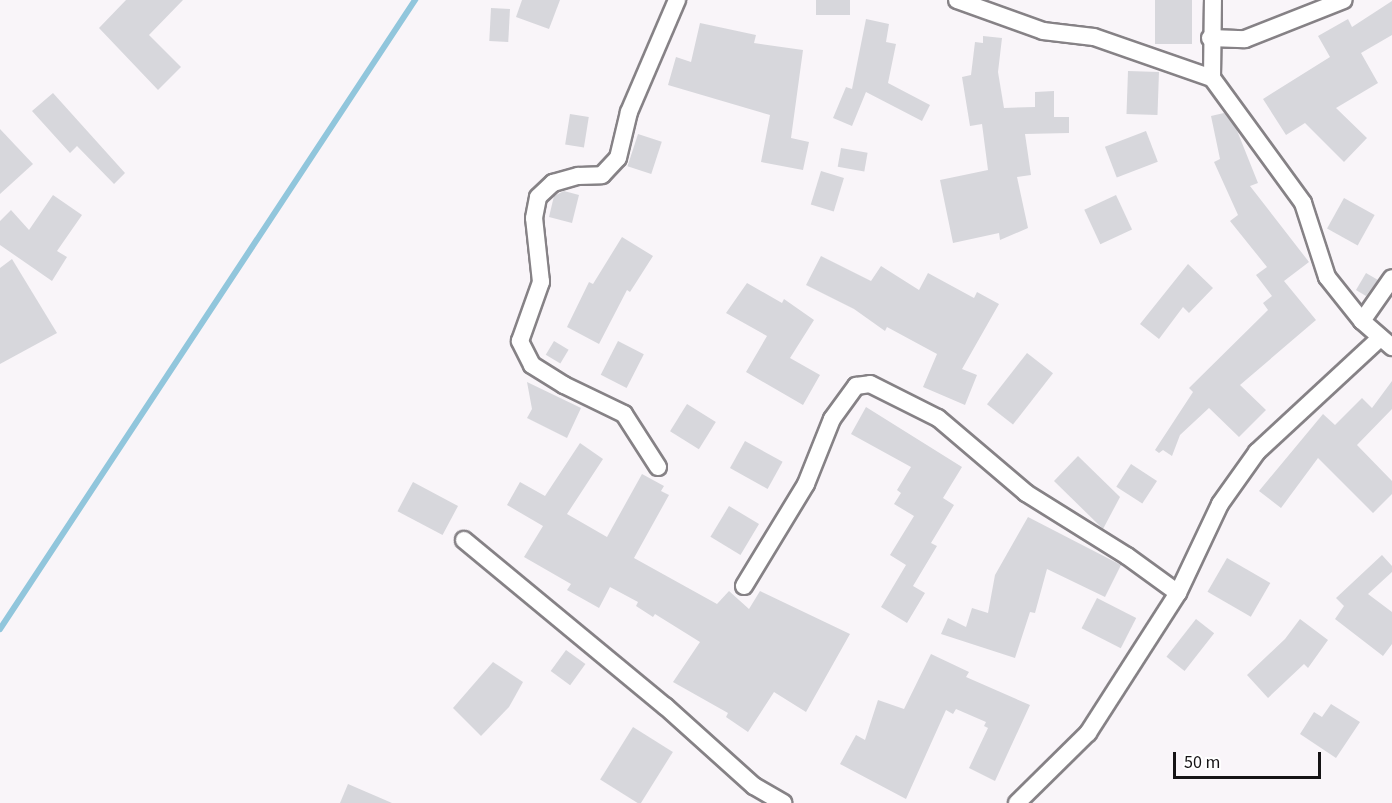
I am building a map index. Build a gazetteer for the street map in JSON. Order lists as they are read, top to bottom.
{
  "scale_bar": "50 m"
}
